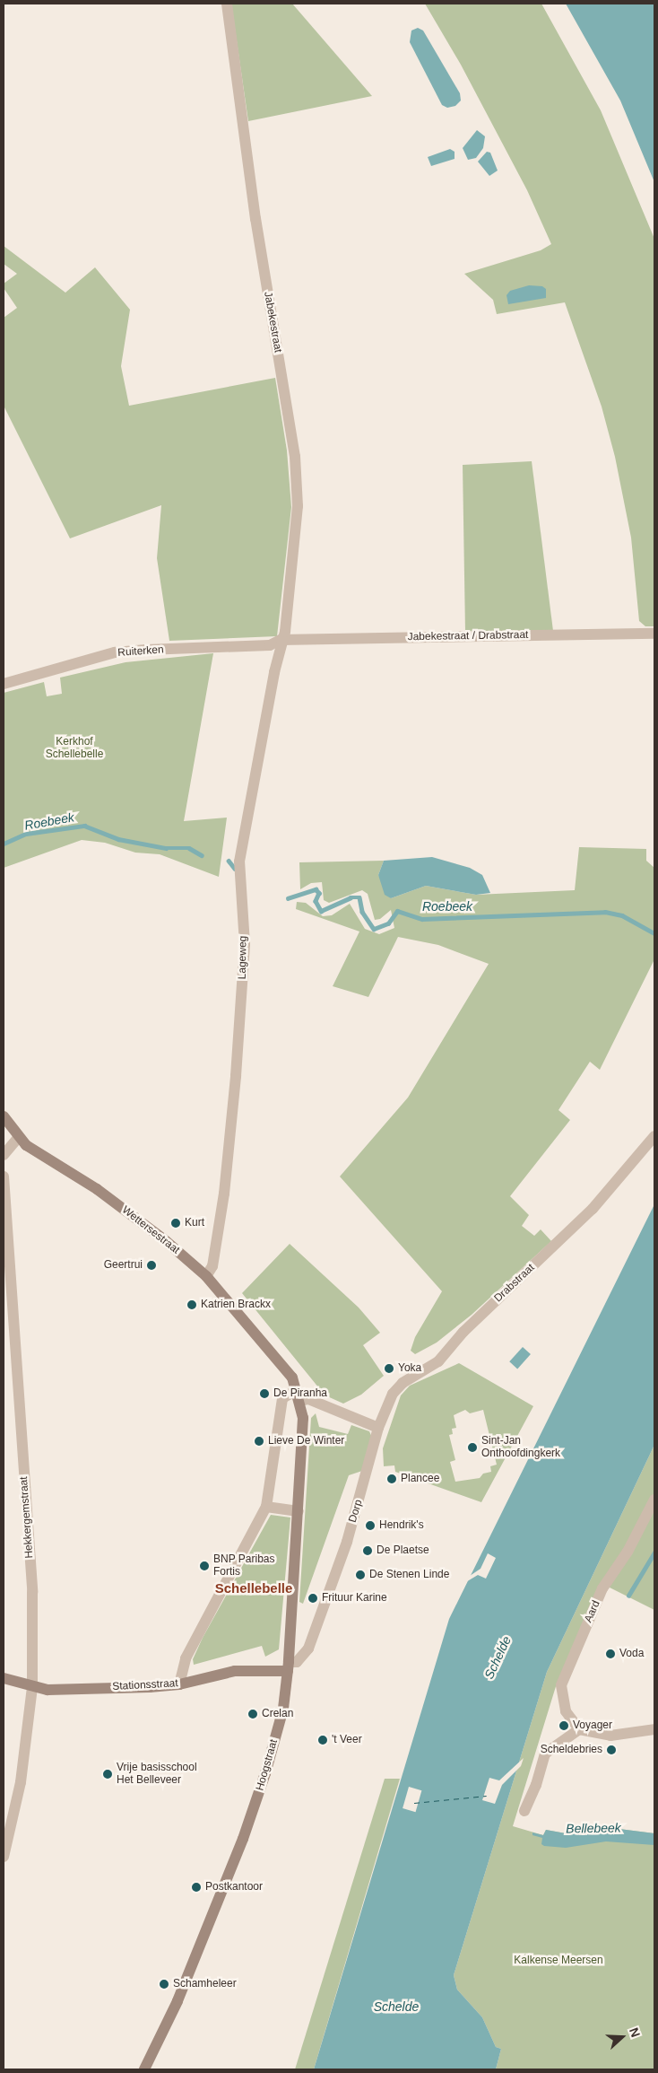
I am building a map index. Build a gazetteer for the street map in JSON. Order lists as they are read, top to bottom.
{
  "streets": {
    "main road": ["Wettersestraat", "Stationsstraat", "Hoogstraat"],
    "street": [
      "Jabekestraat",
      "Jabekestraat / Drabstraat",
      "Ruiterken",
      "Lageweg",
      "Drabstraat",
      "Dorp",
      "Hekkergemstraat",
      "Aard"
    ]
  },
  "crossings": [
    ["Jabekestraat", "Jabekestraat / Drabstraat"],
    ["Jabekestraat", "Ruiterken"],
    ["Jabekestraat", "Lageweg"],
    ["Jabekestraat / Drabstraat", "Ruiterken"],
    ["Jabekestraat / Drabstraat", "Lageweg"],
    ["Ruiterken", "Lageweg"],
    ["Lageweg", "Wettersestraat"],
    ["Wettersestraat", "Hoogstraat"],
    ["Drabstraat", "Dorp"],
    ["Dorp", "Stationsstraat"],
    ["Dorp", "Hoogstraat"],
    ["Hekkergemstraat", "Stationsstraat"],
    ["Stationsstraat", "Hoogstraat"]
  ],
  "districts": ["Schellebelle"],
  "water": ["Roebeek", "Schelde", "Bellebeek"],
  "parks": ["Kerkhof Schellebelle", "Kalkense Meersen"],
  "places": [
    "Kurt",
    "Geertrui",
    "Katrien Brackx",
    "Yoka",
    "De Piranha",
    "Lieve De Winter",
    "Sint-Jan Onthoofdingkerk",
    "Plancee",
    "Hendrik's",
    "De Plaetse",
    "BNP Paribas Fortis",
    "De Stenen Linde",
    "Frituur Karine",
    "Voda",
    "Crelan",
    "Voyager",
    "'t Veer",
    "Scheldebries",
    "Vrije basisschool Het Belleveer",
    "Postkantoor",
    "Schamheleer"
  ],
  "north": "right"
}
